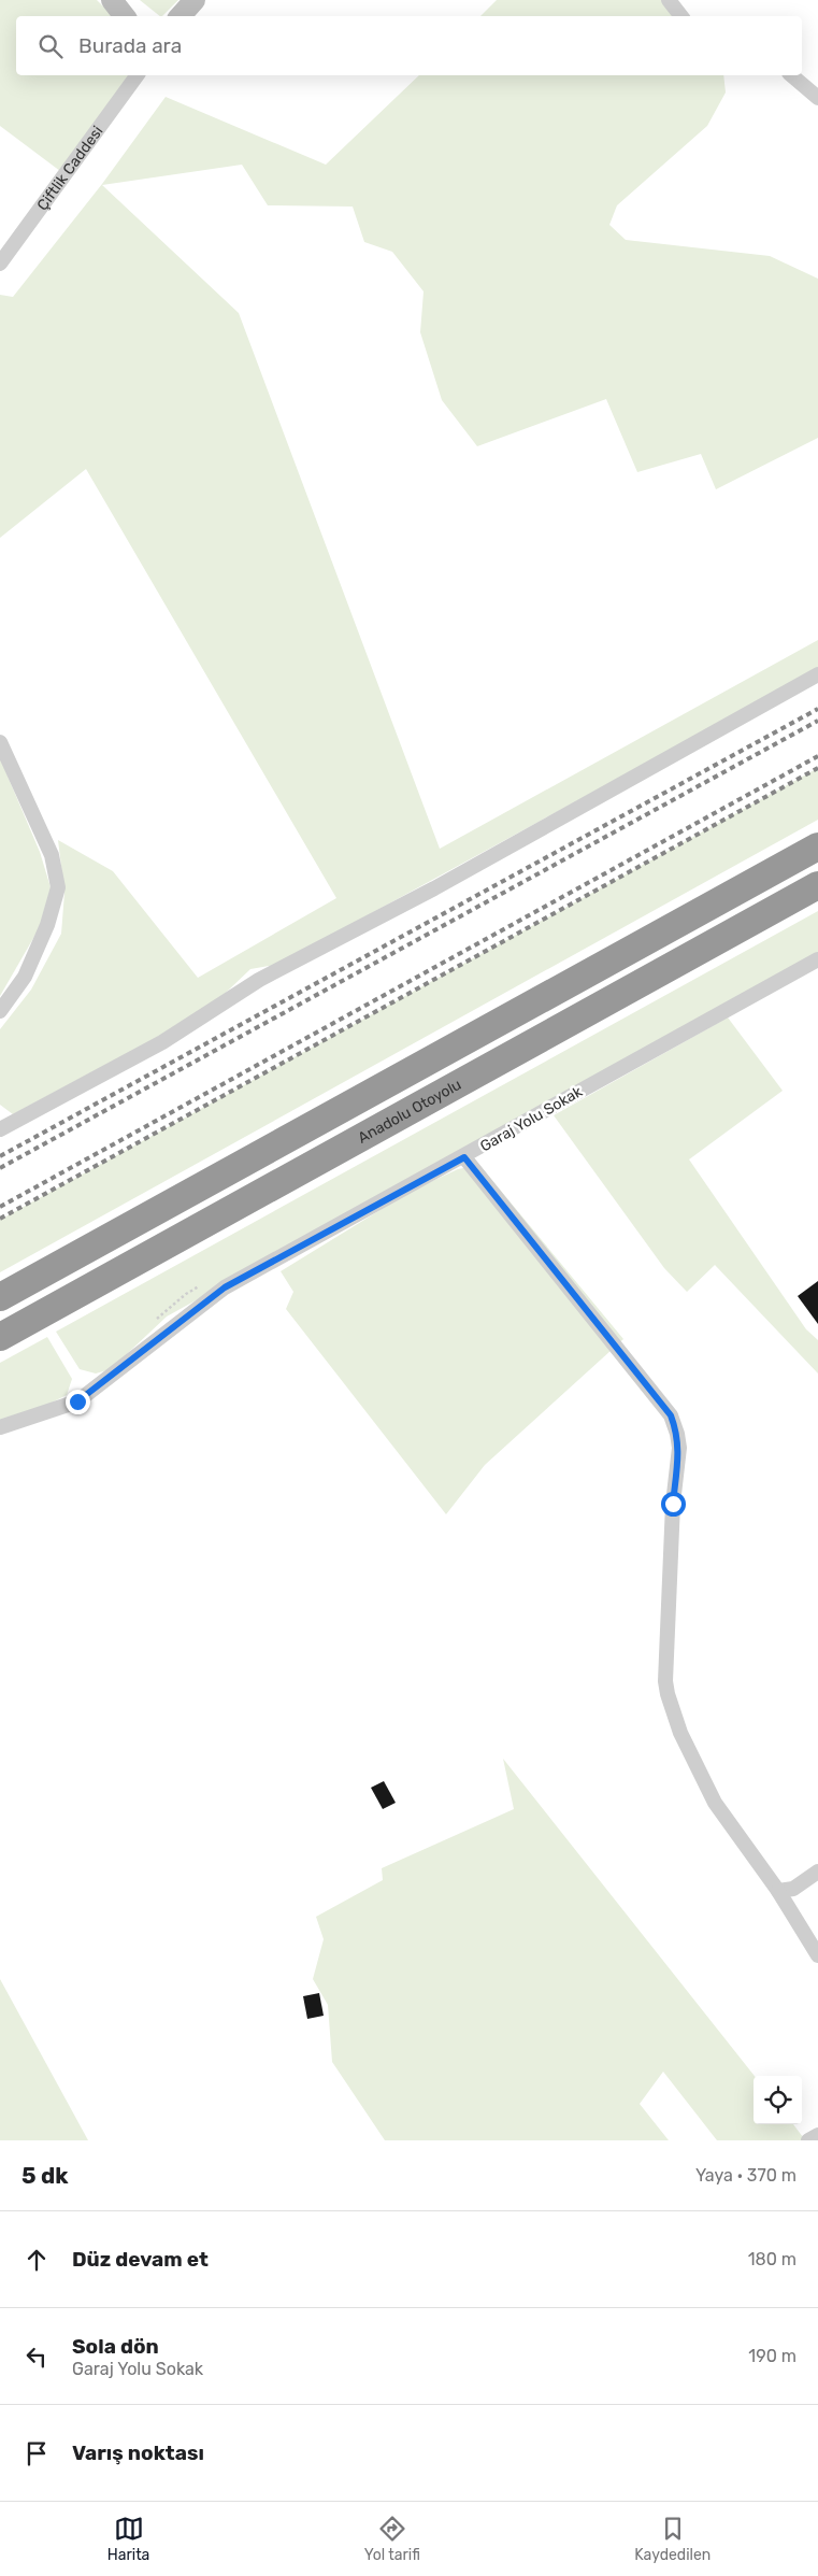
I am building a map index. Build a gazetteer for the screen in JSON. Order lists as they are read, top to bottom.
{
  "streets": {
    "highway": ["Anadolu Otoyolu"],
    "street": ["Çiftlik Caddesi", "Garaj Yolu Sokak"]
  },
  "page": {
    "search": "Burada ara",
    "heading": ["5 dk", "Yaya · 370 m"],
    "list": [
      ["Düz devam et", "180 m"],
      ["Sola dön", "Garaj Yolu Sokak", "190 m"],
      "Varış noktası"
    ],
    "nav": ["Harita", "Yol tarifi", "Kaydedilen"]
  }
}
